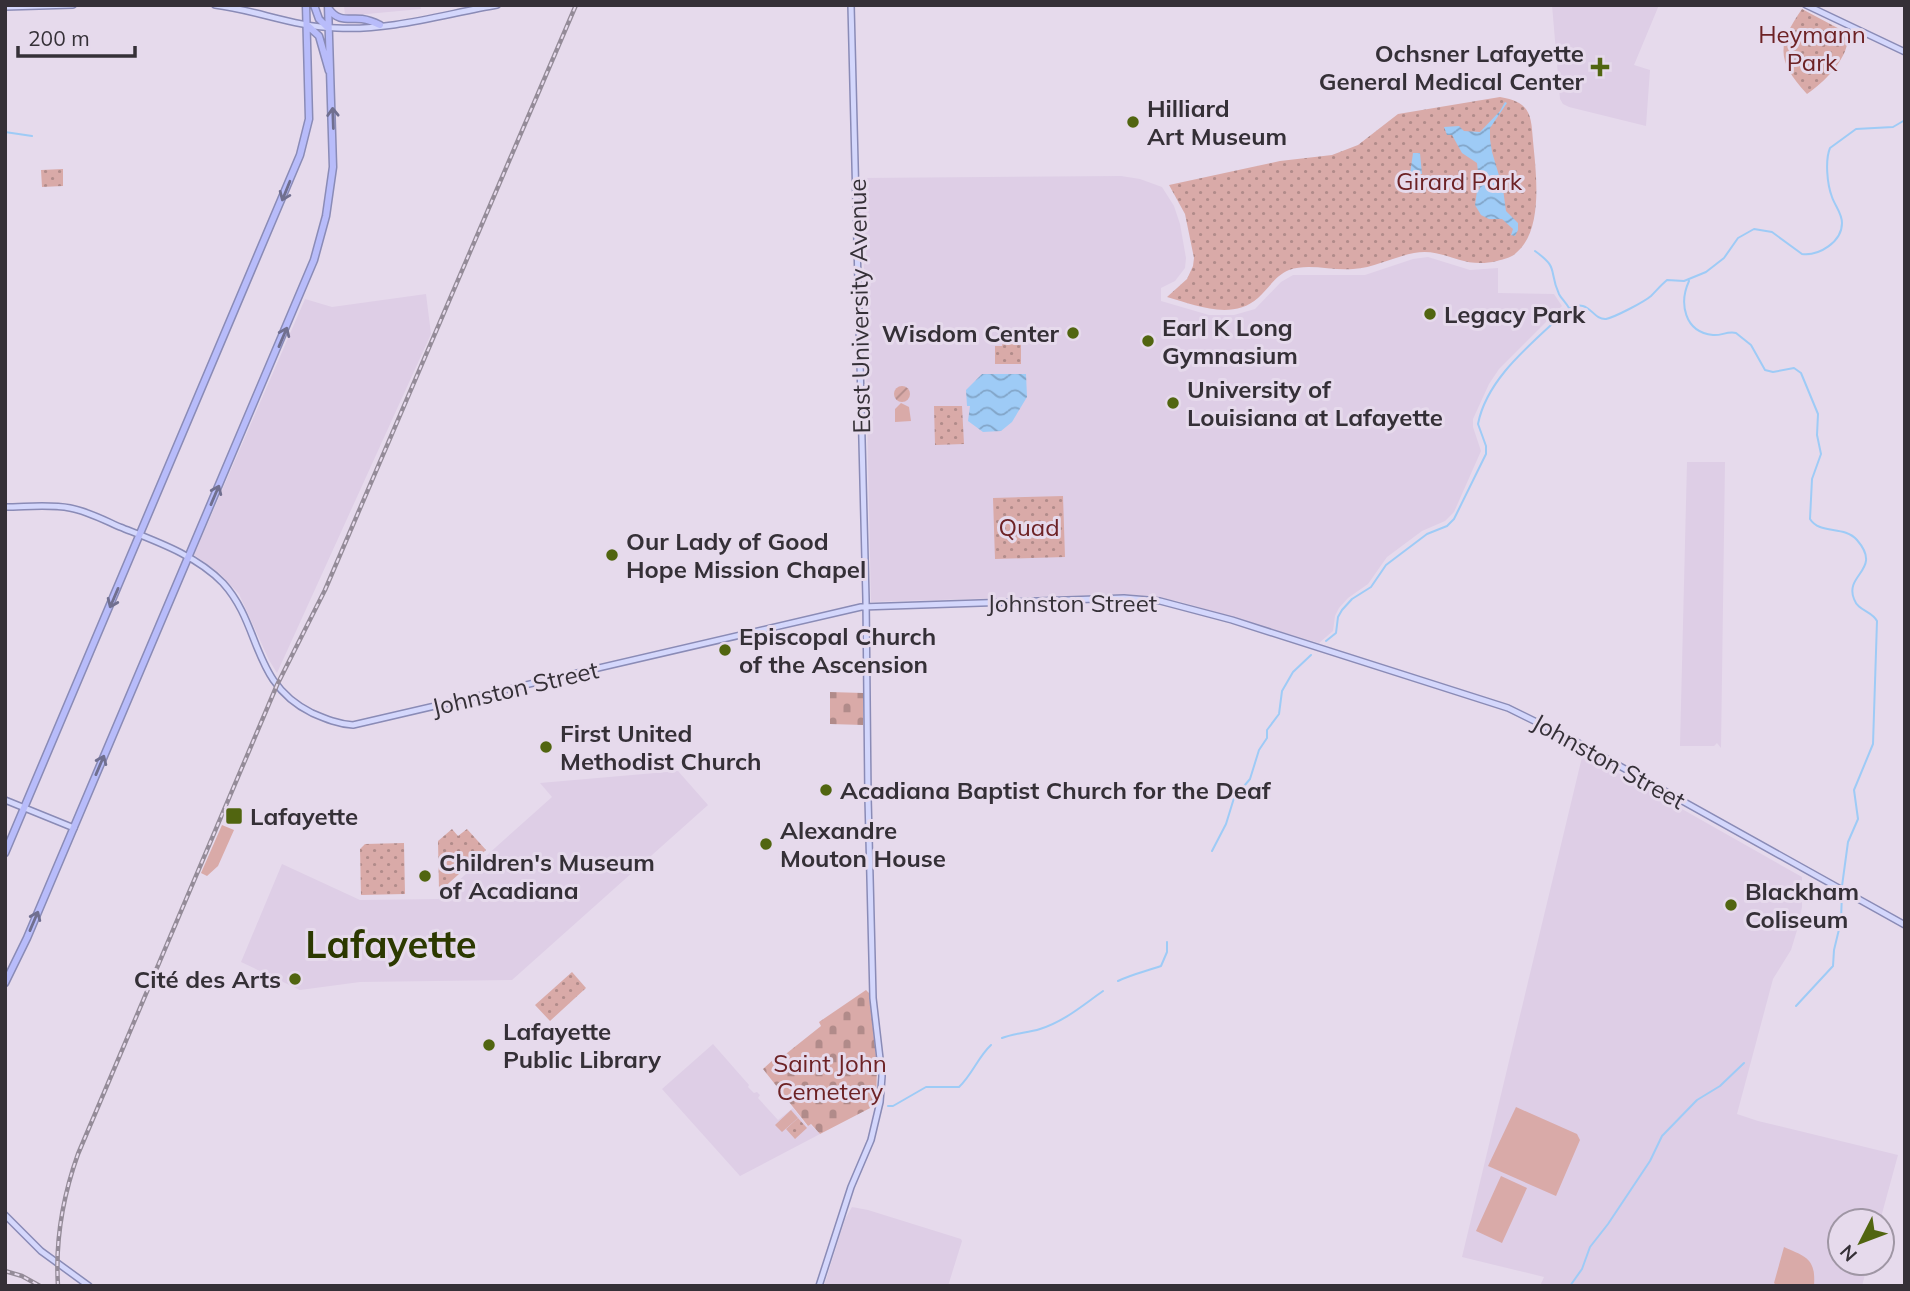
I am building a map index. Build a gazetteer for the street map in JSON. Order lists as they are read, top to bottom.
{
  "streets": {
    "main road": ["East University Avenue", "Johnston Street"]
  },
  "crossings": [
    ["East University Avenue", "Johnston Street"]
  ],
  "districts": ["Lafayette"],
  "parks": [
    "Heymann Park",
    "Girard Park",
    "Quad",
    "Saint John Cemetery"
  ],
  "places": {
    "health": ["Ochsner Lafayette General Medical Center"],
    "other": [
      "Hilliard Art Museum",
      "Legacy Park",
      "Wisdom Center",
      "Earl K Long Gymnasium",
      "University of Louisiana at Lafayette",
      "Our Lady of Good Hope Mission Chapel",
      "Episcopal Church of the Ascension",
      "First United Methodist Church",
      "Acadiana Baptist Church for the Deaf",
      "Alexandre Mouton House",
      "Children's Museum of Acadiana",
      "Blackham Coliseum",
      "Cité des Arts",
      "Lafayette Public Library"
    ],
    "transit": ["Lafayette"]
  },
  "scale_bar": "200 m",
  "north": "bottom left"
}
